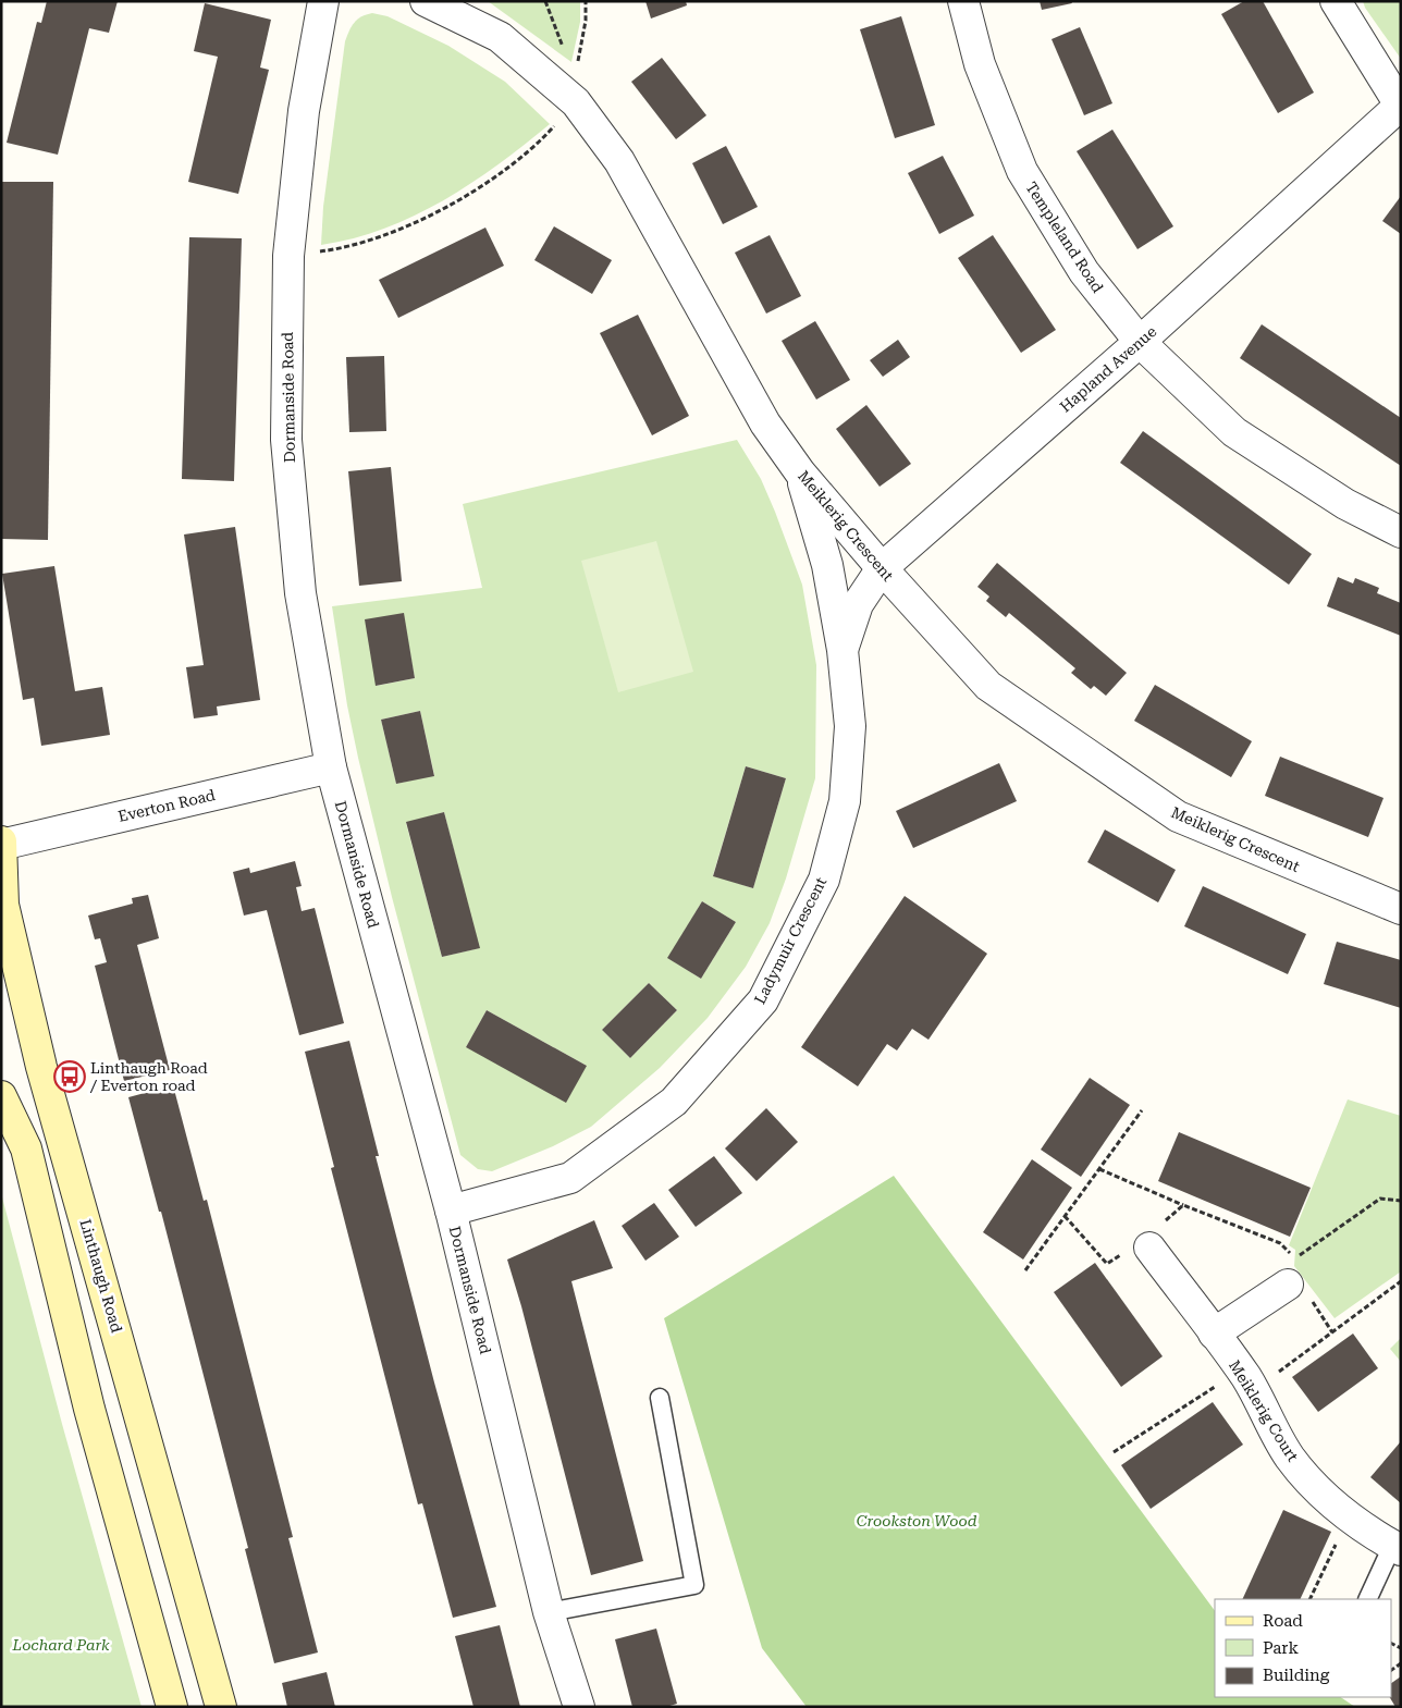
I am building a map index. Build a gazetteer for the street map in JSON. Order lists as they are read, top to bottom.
{
  "streets": {
    "street": [
      "Templeland Road",
      "Hapland Avenue",
      "Dormanside Road",
      "Meiklerig Crescent",
      "Everton Road",
      "Ladymuir Crescent",
      "Linthaugh Road",
      "Meiklerig Court"
    ]
  },
  "crossings": [
    ["Templeland Road", "Hapland Avenue"],
    ["Hapland Avenue", "Meiklerig Crescent"],
    ["Hapland Avenue", "Ladymuir Crescent"],
    ["Dormanside Road", "Everton Road"],
    ["Dormanside Road", "Ladymuir Crescent"],
    ["Meiklerig Crescent", "Ladymuir Crescent"],
    ["Everton Road", "Linthaugh Road"]
  ],
  "parks": ["Crookston Wood", "Lochard Park"],
  "places": {
    "bus stop": ["Linthaugh Road / Everton road"]
  },
  "legend": ["Road", "Park", "Building"]
}
